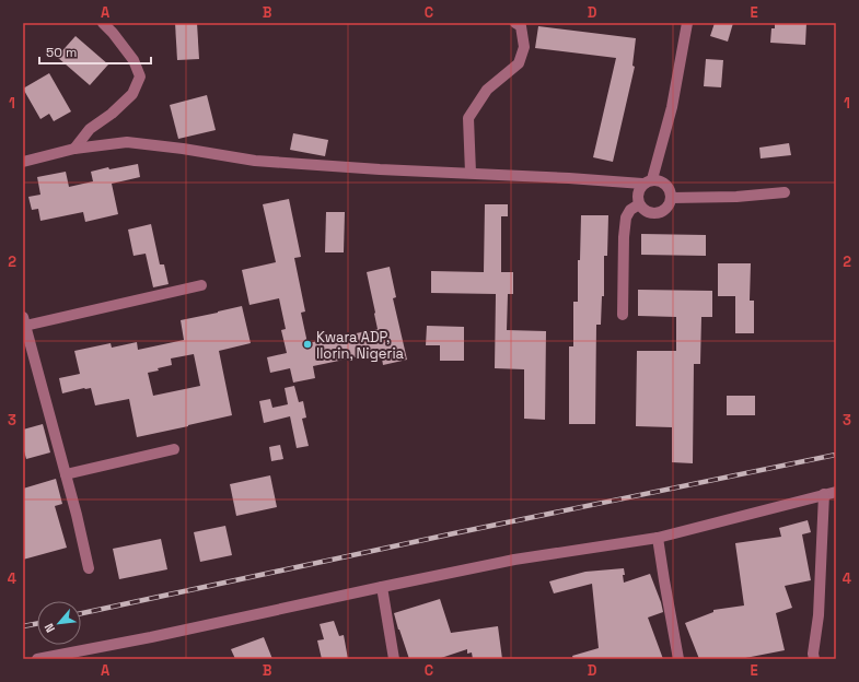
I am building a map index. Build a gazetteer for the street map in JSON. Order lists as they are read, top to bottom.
{
  "places": ["Kwara ADP, Ilorin, Nigeria"],
  "scale_bar": "50 m",
  "north": "bottom left",
  "grid": {
    "columns": [
      "A",
      "B",
      "C",
      "D",
      "E"
    ],
    "rows": [
      "1",
      "2",
      "3",
      "4"
    ]
  }
}
